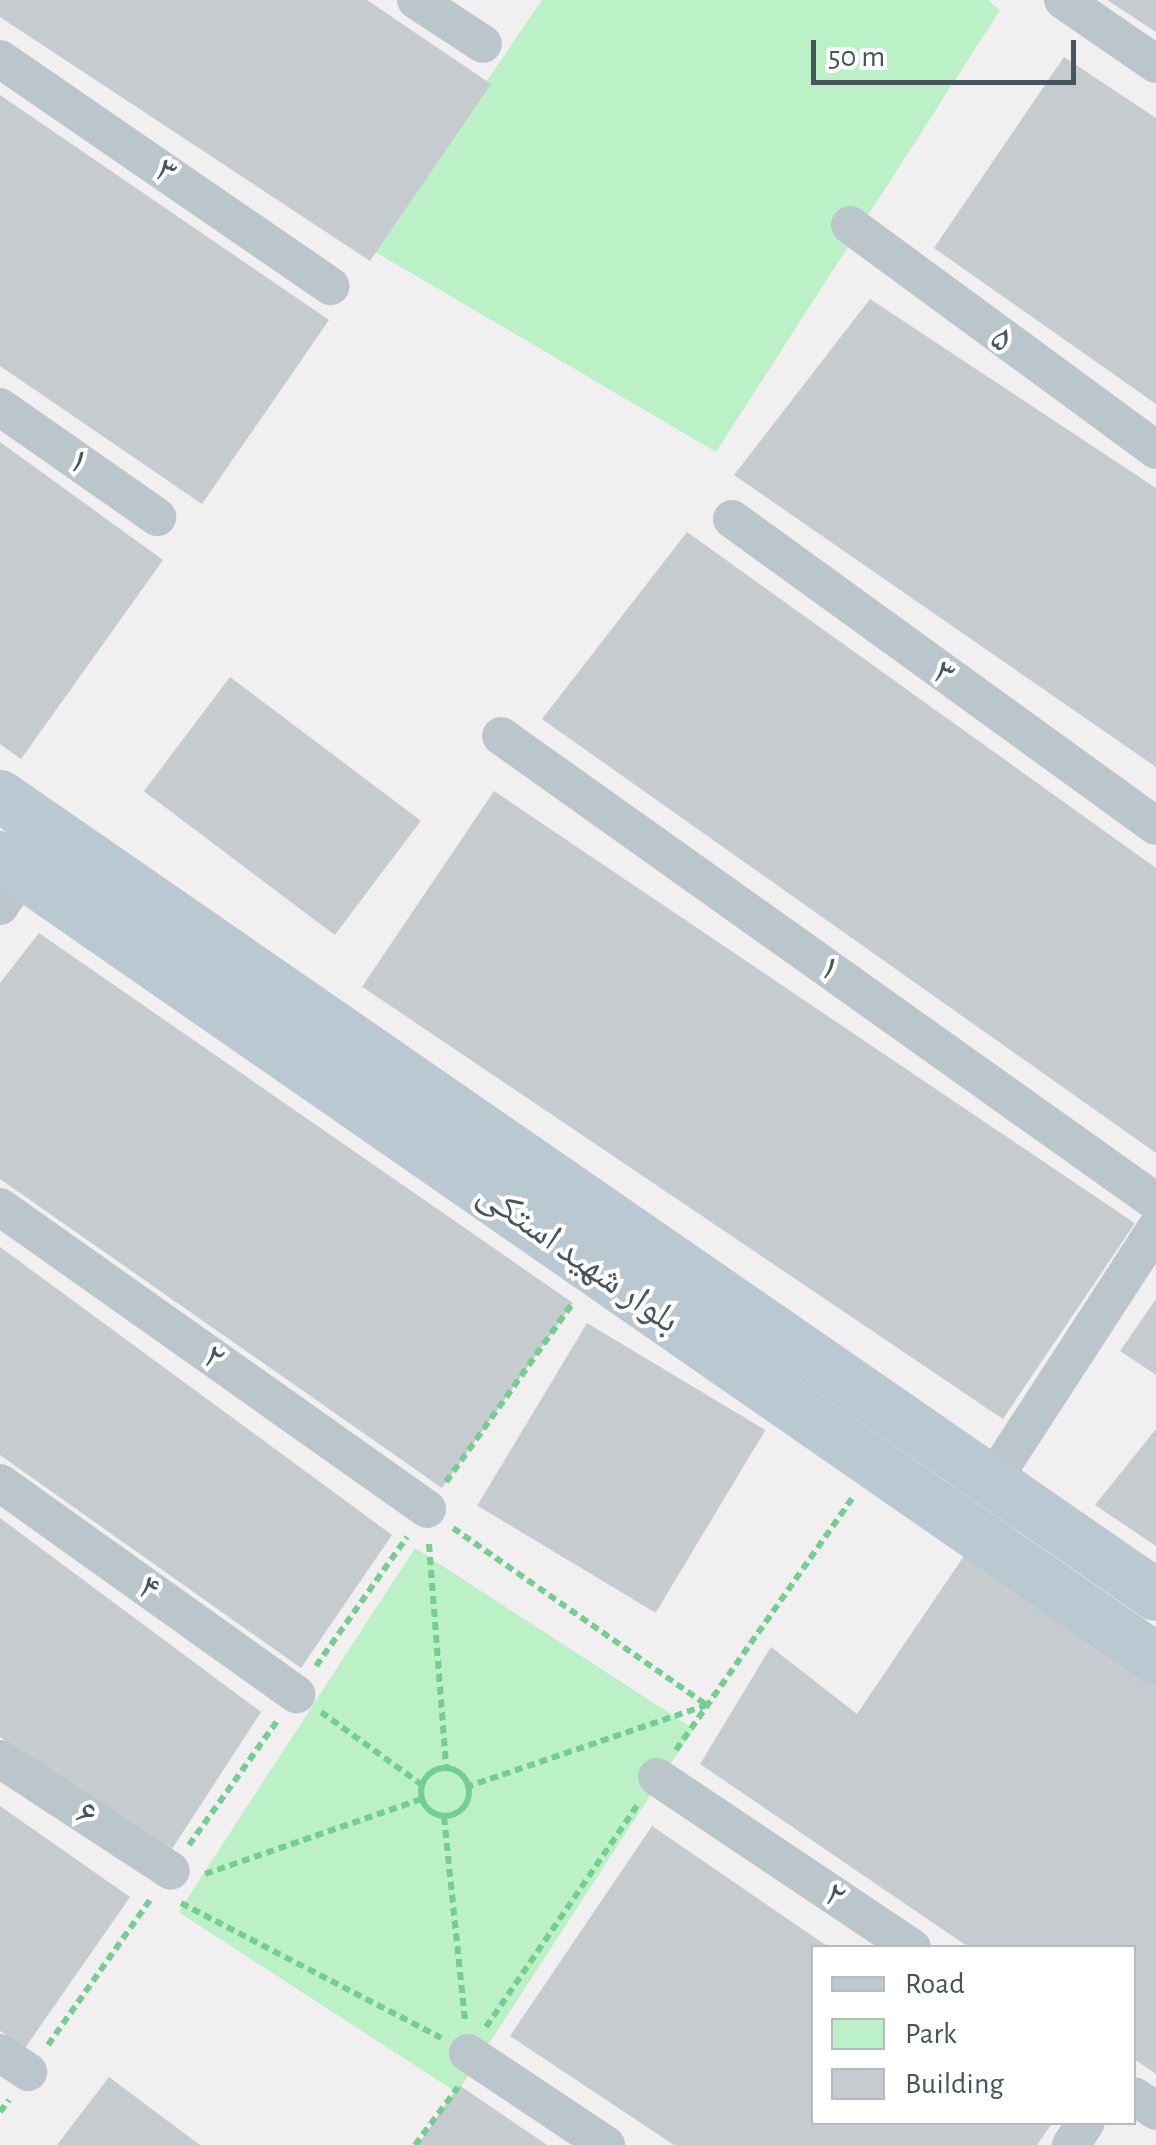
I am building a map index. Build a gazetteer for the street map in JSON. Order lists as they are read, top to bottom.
{
  "streets": {
    "main road": ["بلوار شهید استکی"],
    "street": [
      "۳",
      "۵",
      "۱",
      "۲",
      "۴",
      "۶"
    ]
  },
  "legend": ["Road", "Park", "Building"],
  "scale_bar": "50 m"
}
